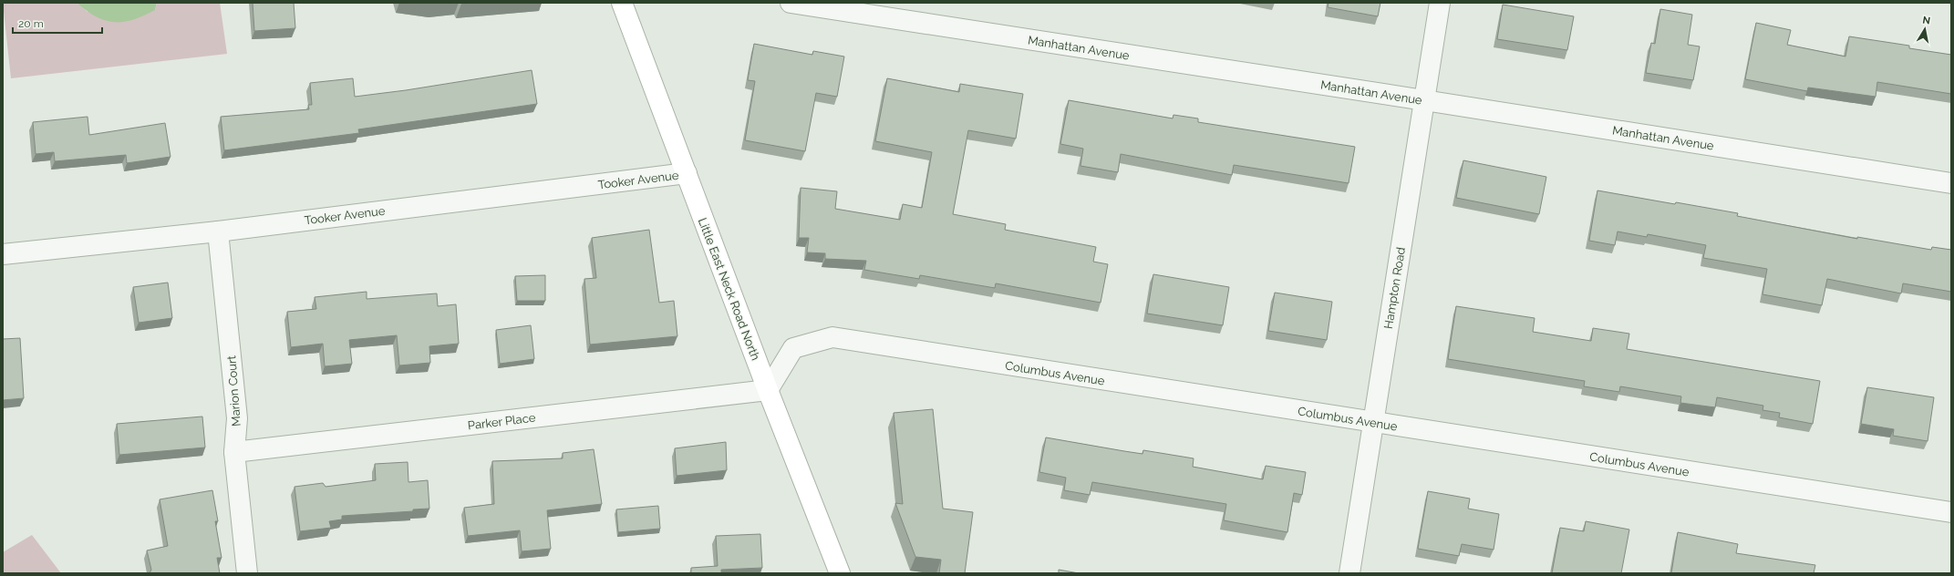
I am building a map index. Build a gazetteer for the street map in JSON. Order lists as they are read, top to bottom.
{
  "streets": {
    "main road": ["Little East Neck Road North"],
    "street": [
      "Manhattan Avenue",
      "Tooker Avenue",
      "Hampton Road",
      "Columbus Avenue",
      "Marion Court",
      "Parker Place"
    ]
  },
  "crossings": [
    ["Manhattan Avenue", "Hampton Road"],
    ["Tooker Avenue", "Little East Neck Road North"],
    ["Tooker Avenue", "Marion Court"],
    ["Hampton Road", "Columbus Avenue"],
    ["Little East Neck Road North", "Columbus Avenue"],
    ["Little East Neck Road North", "Parker Place"],
    ["Columbus Avenue", "Parker Place"],
    ["Marion Court", "Parker Place"]
  ],
  "scale_bar": "20 m",
  "north": "top"
}
